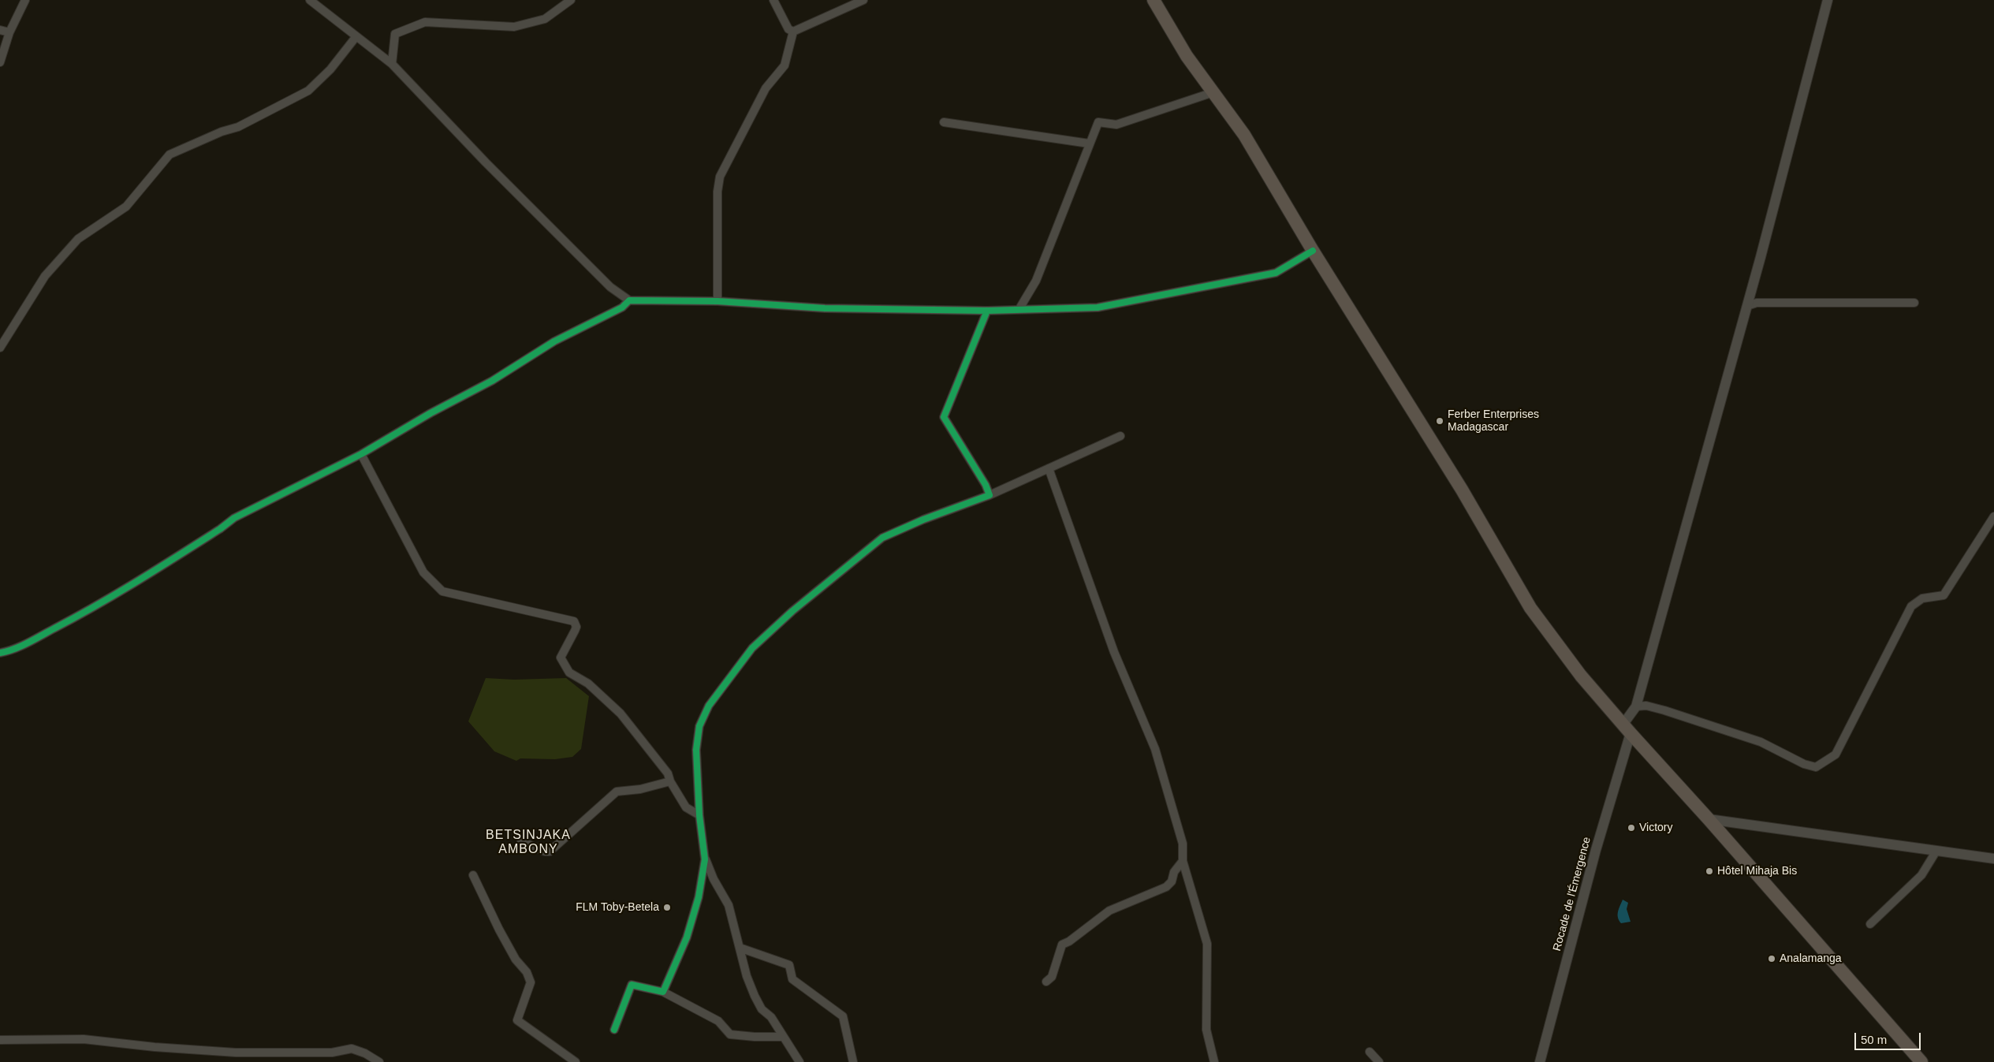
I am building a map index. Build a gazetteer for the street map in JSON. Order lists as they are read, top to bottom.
{
  "streets": {
    "street": ["Rocade de l'Émergence"]
  },
  "districts": ["BETSINJAKA AMBONY"],
  "places": [
    "Ferber Enterprises Madagascar",
    "Victory",
    "Hôtel Mihaja Bis",
    "FLM Toby-Betela",
    "Analamanga"
  ],
  "scale_bar": "50 m"
}
